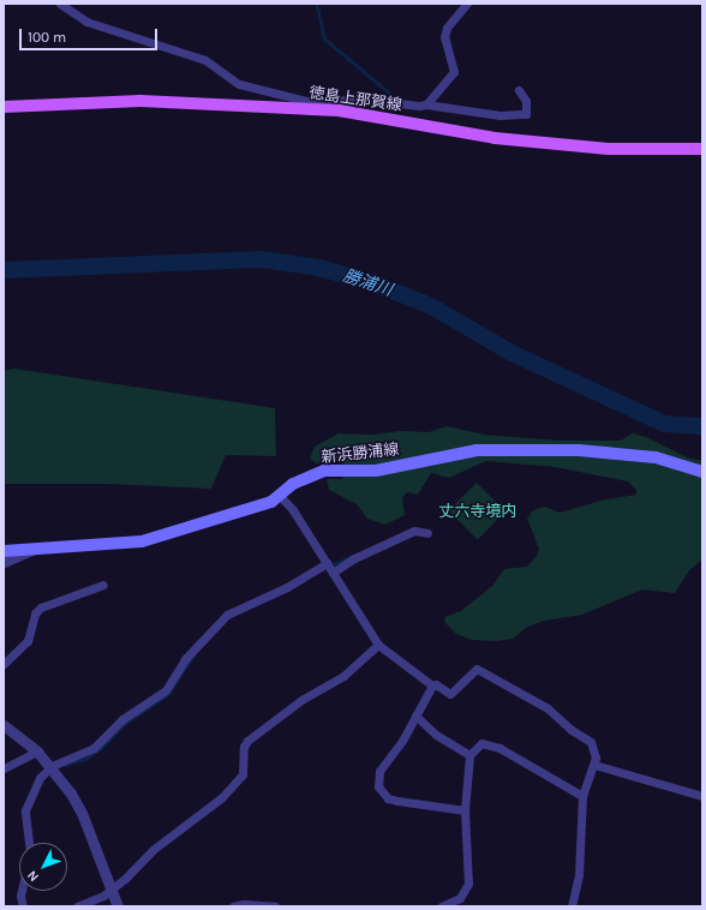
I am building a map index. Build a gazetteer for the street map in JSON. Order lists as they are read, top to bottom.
{
  "streets": {
    "main road": ["徳島上那賀線", "新浜勝浦線"]
  },
  "water": ["勝浦川"],
  "parks": ["丈六寺境内"],
  "scale_bar": "100 m",
  "north": "bottom left"
}
